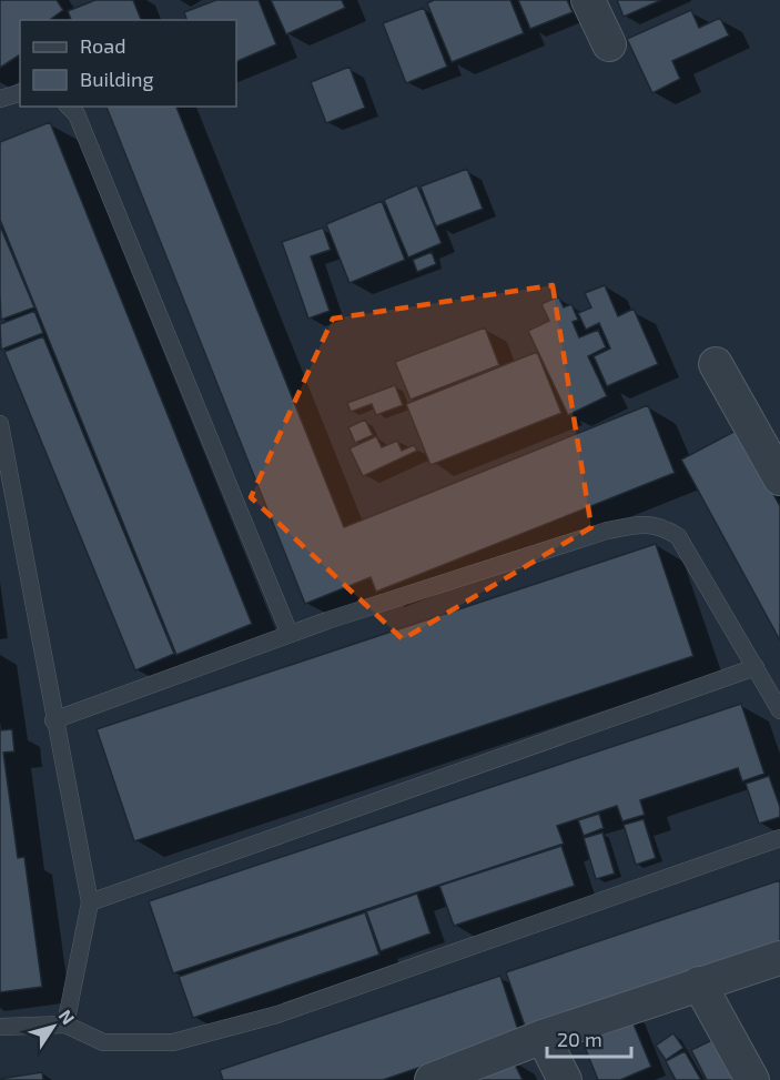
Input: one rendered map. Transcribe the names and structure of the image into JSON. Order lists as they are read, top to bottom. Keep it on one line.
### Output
{"legend":["Road","Building"],"scale_bar":"20 m","north":"top right"}
